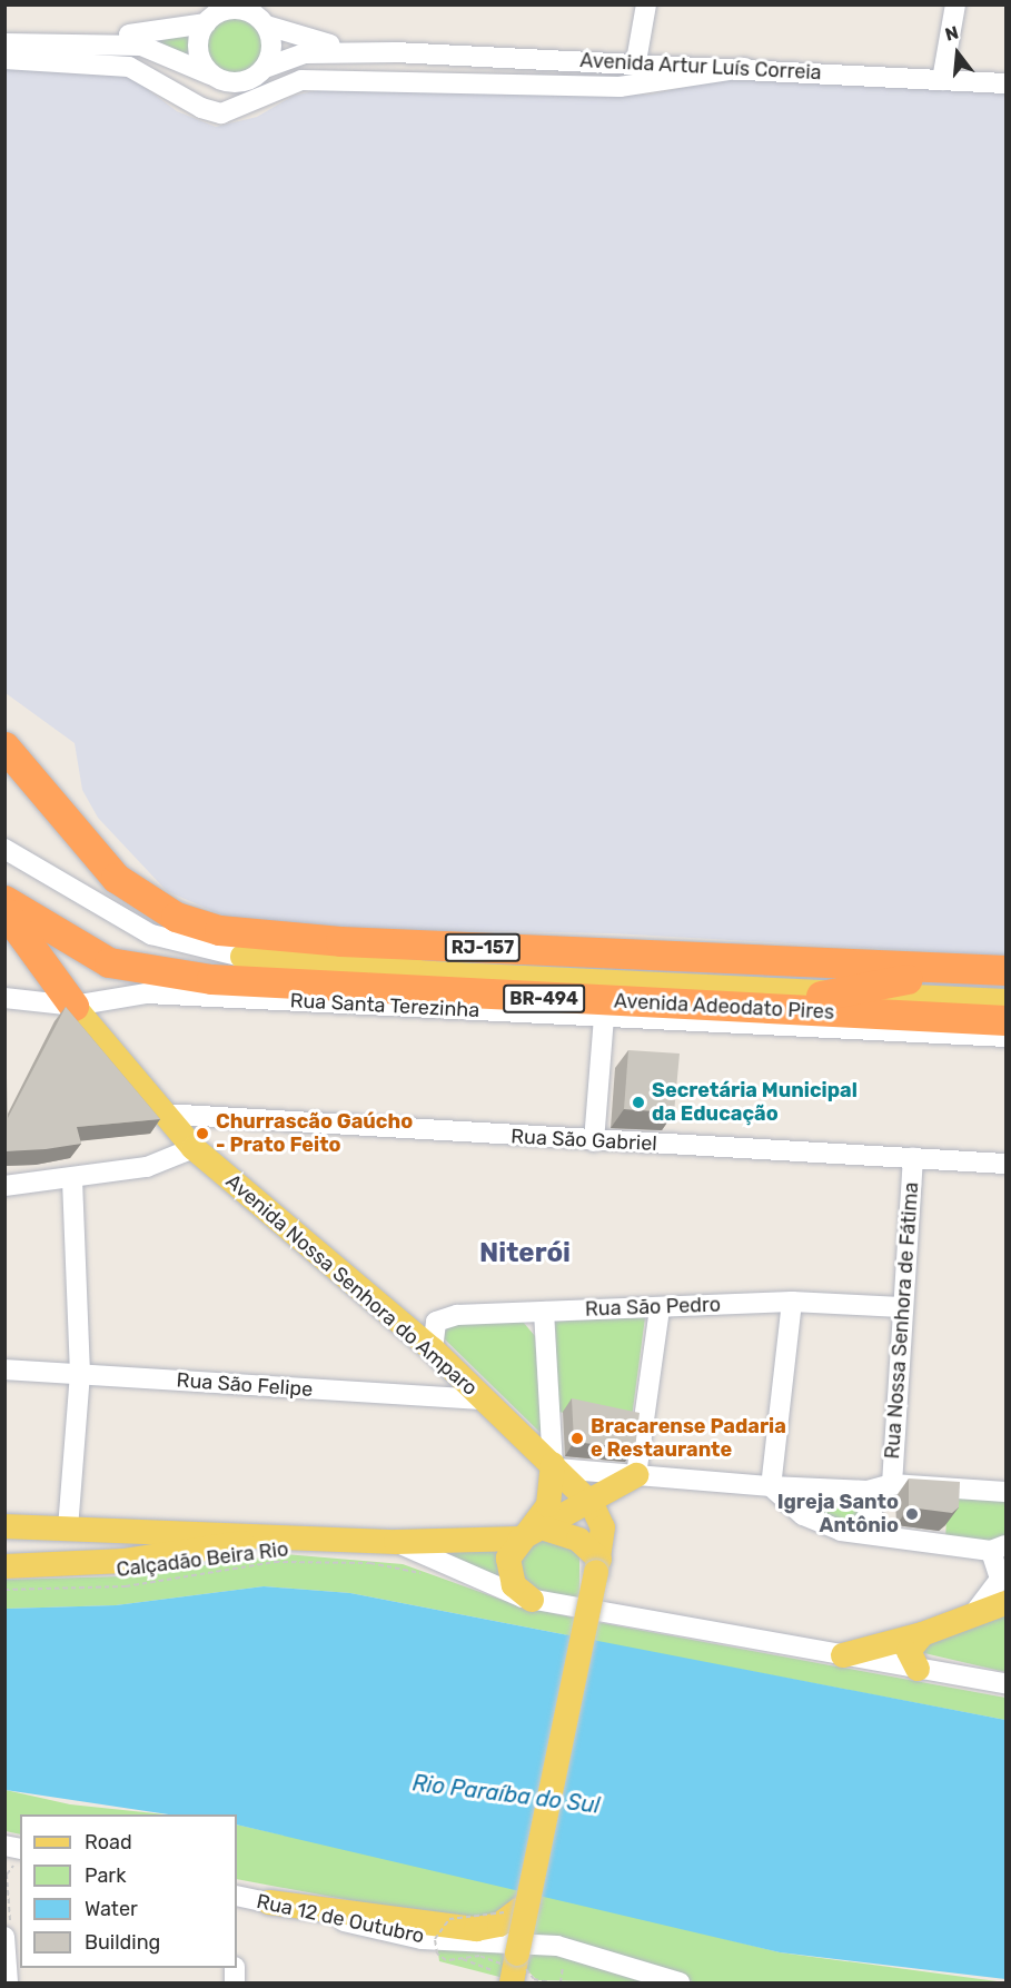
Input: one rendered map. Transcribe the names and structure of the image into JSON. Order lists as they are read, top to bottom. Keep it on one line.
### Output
{"streets":{"highway":["RJ-157","BR-494","Avenida Adeodato Pires"],"main road":["Avenida Nossa Senhora do Amparo"],"street":["Avenida Artur Luís Correia","Rua Santa Terezinha","Rua São Gabriel","Rua São Pedro","Rua Nossa Senhora de Fátima","Rua São Felipe","Rua 12 de Outubro"],"path":["Calçadão Beira Rio"]},"crossings":[["Rua Santa Terezinha","Avenida Nossa Senhora do Amparo"],["Rua São Gabriel","Avenida Nossa Senhora do Amparo"],["Rua São Gabriel","Rua Nossa Senhora de Fátima"],["Avenida Nossa Senhora do Amparo","Rua São Pedro"],["Avenida Nossa Senhora do Amparo","Rua São Felipe"],["Rua São Pedro","Rua Nossa Senhora de Fátima"]],"districts":["Niterói"],"water":["Rio Paraíba do Sul"],"places":["Secretária Municipal da Educação","Churrascão Gaúcho - Prato Feito","Bracarense Padaria e Restaurante","Igreja Santo Antônio"],"legend":["Road","Park","Water","Building"],"north":"top"}
